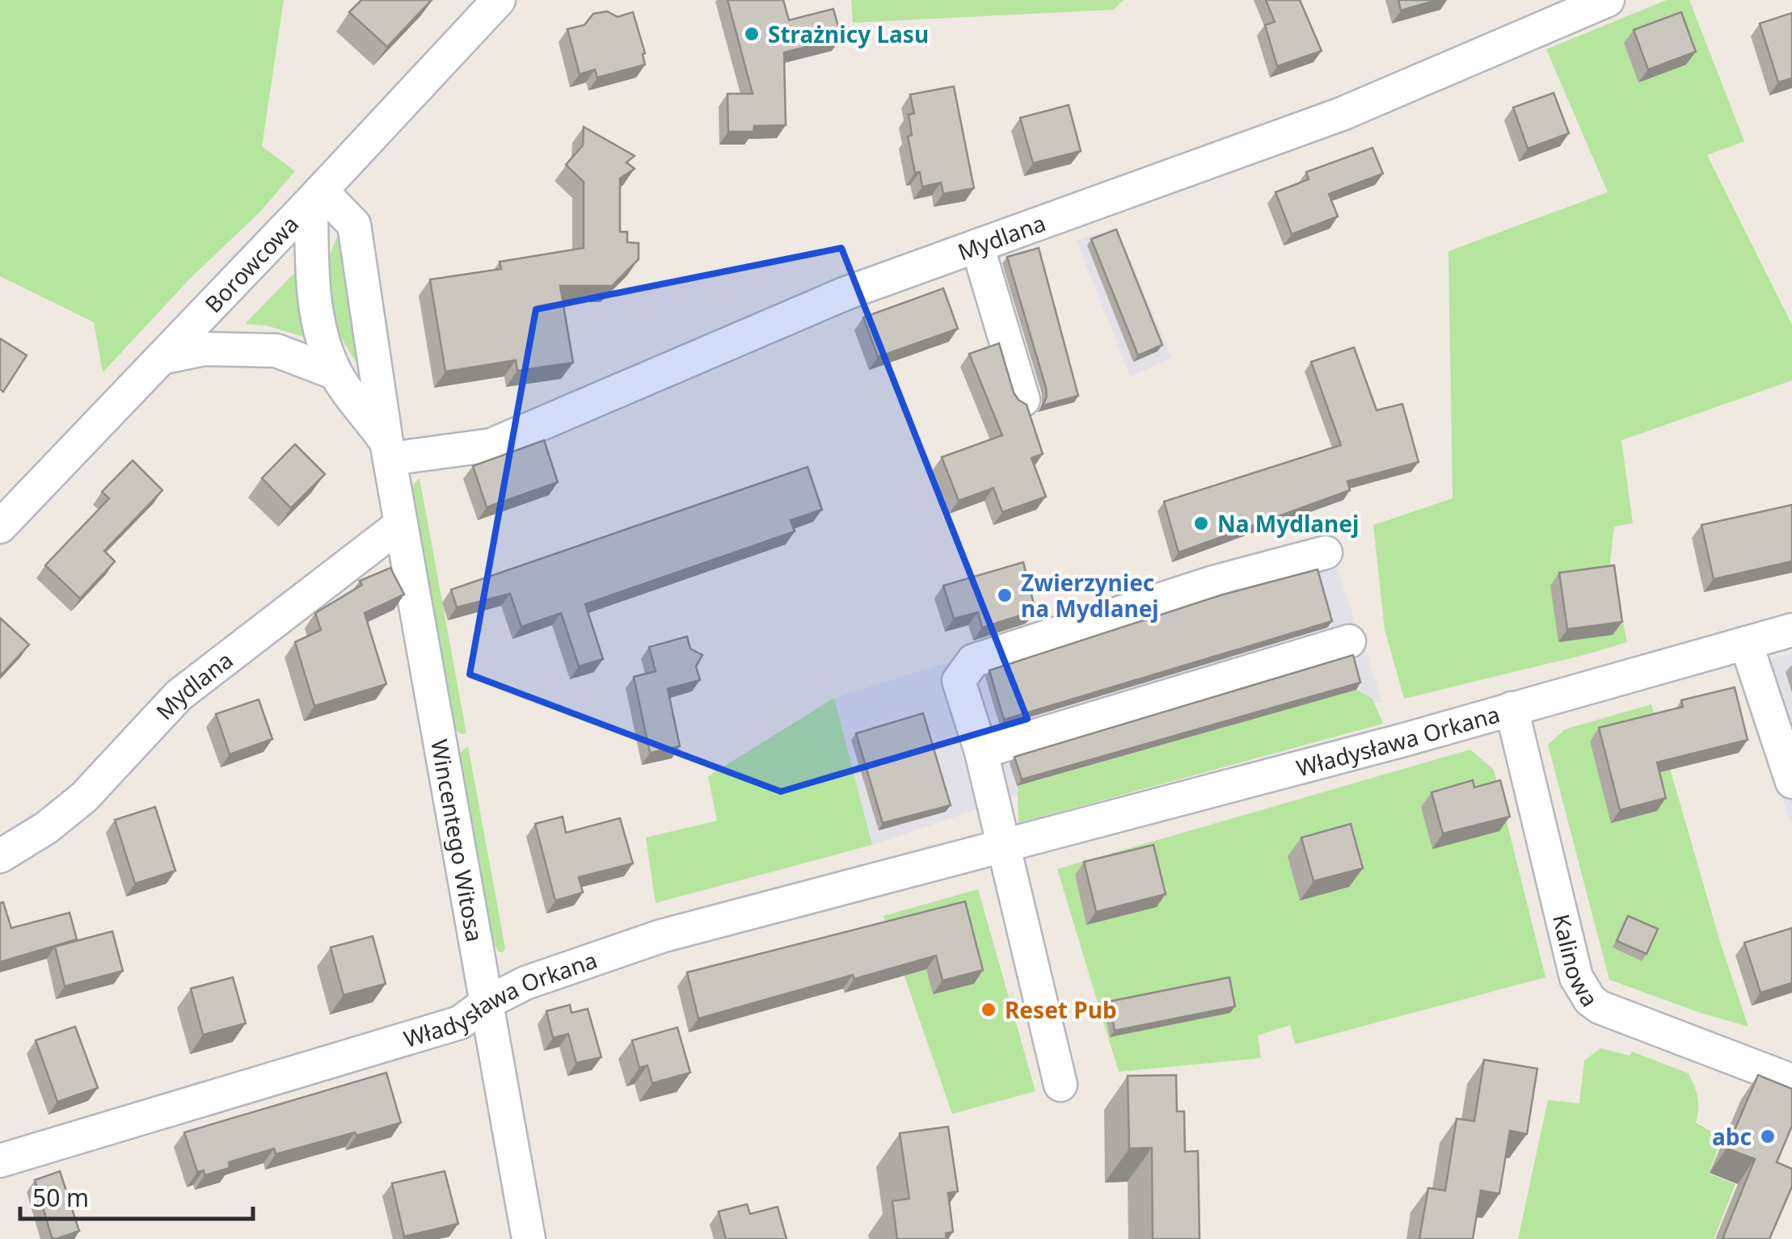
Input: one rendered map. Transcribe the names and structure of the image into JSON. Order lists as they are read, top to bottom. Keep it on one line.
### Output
{"streets":{"street":["Mydlana","Borowcowa","Władysława Orkana","Wincentego Witosa","Kalinowa"]},"crossings":[["Mydlana","Wincentego Witosa"],["Borowcowa","Wincentego Witosa"],["Władysława Orkana","Wincentego Witosa"],["Władysława Orkana","Kalinowa"]],"places":["Strażnicy Lasu","Na Mydlanej","Zwierzyniec na Mydlanej","Reset Pub","abc"],"scale_bar":"50 m"}
